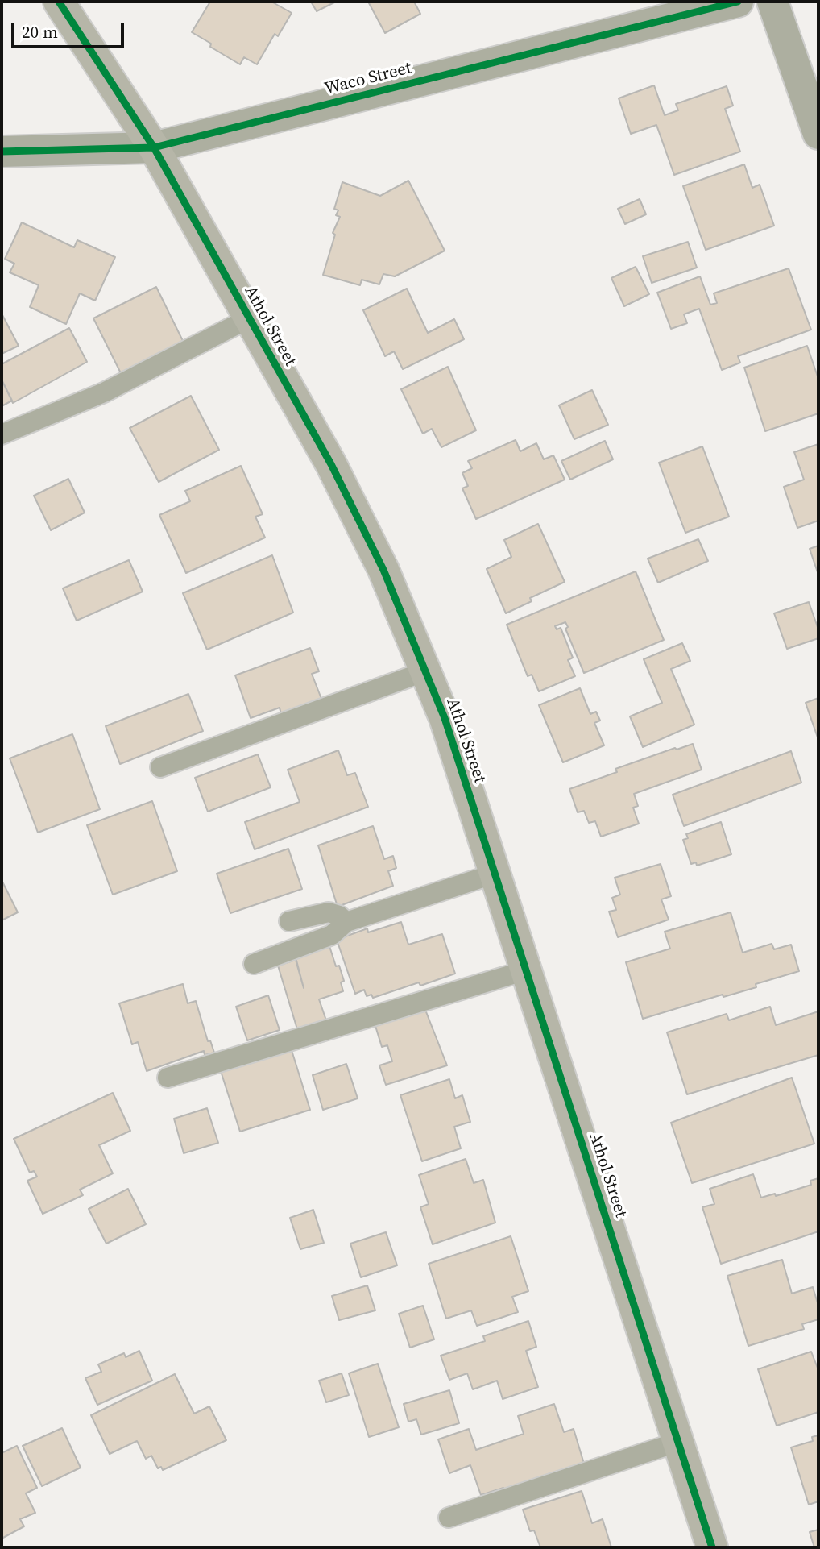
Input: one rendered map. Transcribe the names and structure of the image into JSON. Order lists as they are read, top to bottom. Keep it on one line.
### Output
{"streets":{"street":["Waco Street","Athol Street"]},"crossings":[["Waco Street","Athol Street"]],"scale_bar":"20 m"}
